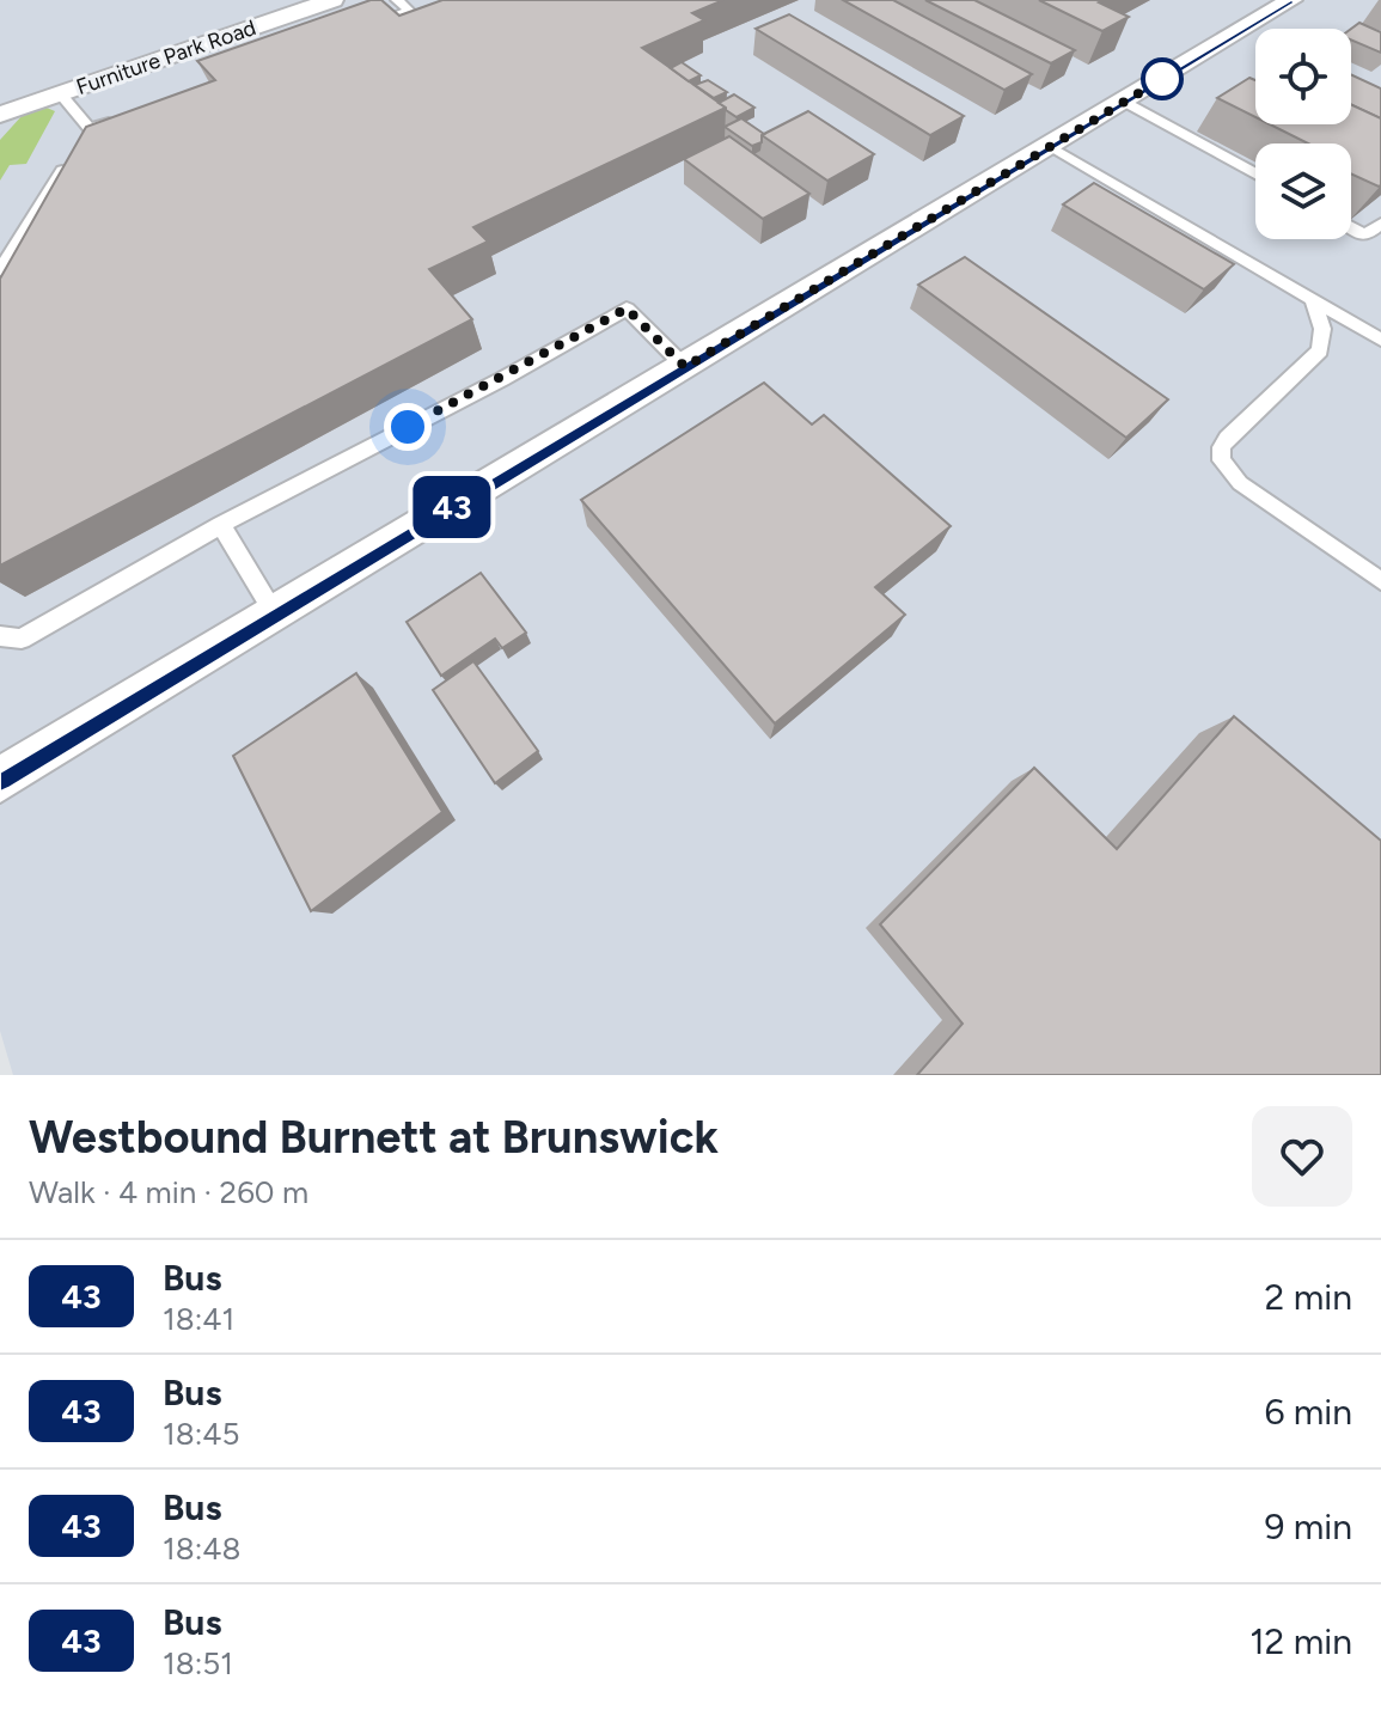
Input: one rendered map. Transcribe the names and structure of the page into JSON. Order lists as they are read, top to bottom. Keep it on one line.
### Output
{"streets":{"street":["Furniture Park Road"]},"lines":["bus line 43"],"page":{"on_map":"43","heading":["Westbound Burnett at Brunswick","Walk · 4 min · 260 m"],"list":[{"mark":"43","name":"Bus","note":"18:41","value":"2 min"},{"mark":"43","name":"Bus","note":"18:45","value":"6 min"},{"mark":"43","name":"Bus","note":"18:48","value":"9 min"},{"mark":"43","name":"Bus","note":"18:51","value":"12 min"}]}}
